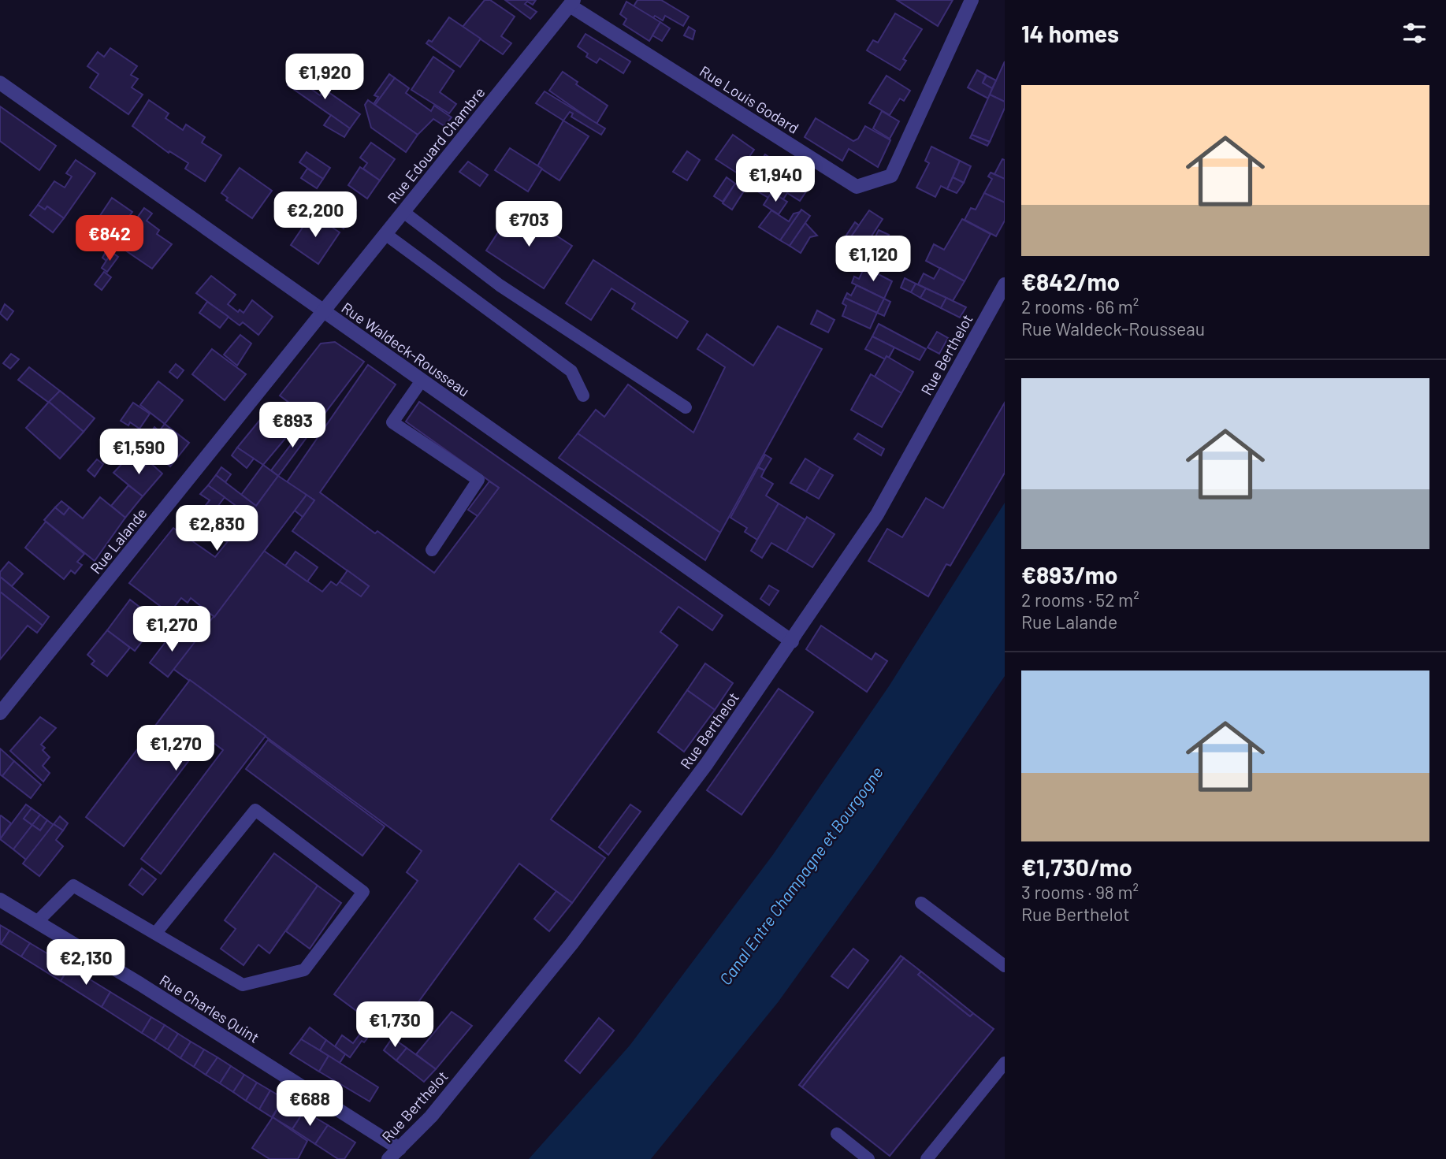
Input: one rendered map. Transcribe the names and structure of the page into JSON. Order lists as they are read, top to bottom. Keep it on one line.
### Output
{"streets":{"street":["Rue Louis Godard","Rue Edouard Chambre","Rue Waldeck-Rousseau","Rue Berthelot","Rue Lalande","Rue Charles Quint"]},"crossings":[["Rue Louis Godard","Rue Edouard Chambre"],["Rue Edouard Chambre","Rue Waldeck-Rousseau"],["Rue Edouard Chambre","Rue Lalande"],["Rue Waldeck-Rousseau","Rue Berthelot"],["Rue Waldeck-Rousseau","Rue Lalande"],["Rue Berthelot","Rue Charles Quint"]],"water":["Canal Entre Champagne et Bourgogne"],"page":{"heading":"14 homes","price":["€1,920","€1,940","€2,200","€703","€842","€1,120","€893","€1,590","€2,830","€1,270","€1,270","€2,130","€1,730","€688"],"list":[{"name":"€842/mo","note":"2 rooms · 66 m² · Rue Waldeck-Rousseau"},{"name":"€893/mo","note":"2 rooms · 52 m² · Rue Lalande"},{"name":"€1,730/mo","note":"3 rooms · 98 m² · Rue Berthelot"}]}}
